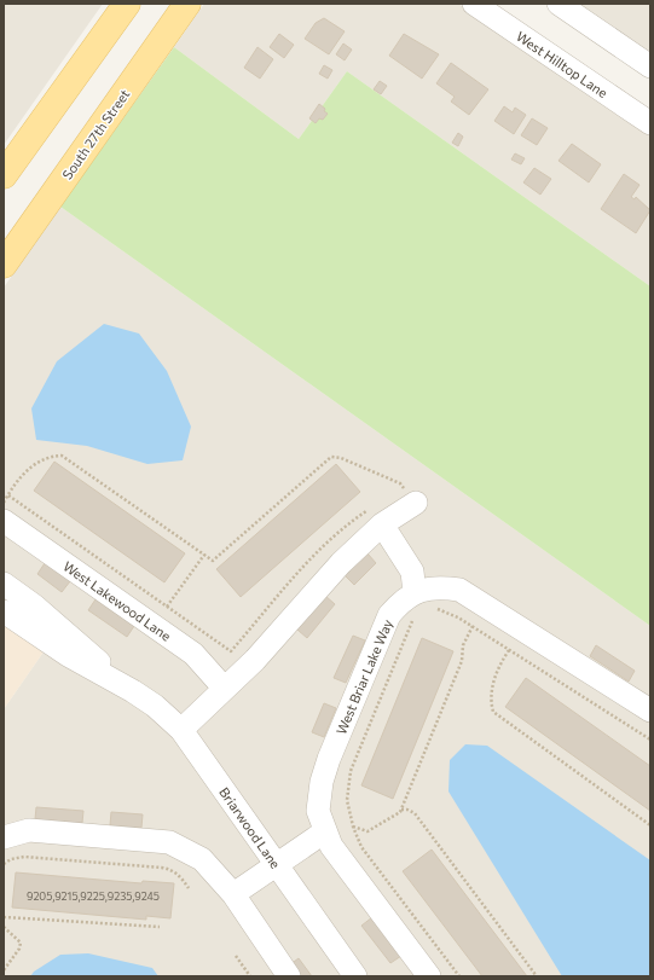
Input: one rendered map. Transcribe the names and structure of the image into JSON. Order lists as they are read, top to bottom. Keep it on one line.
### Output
{"streets":{"main road":["South 27th Street"],"street":["West Hilltop Lane","West Lakewood Lane","West Briar Lake Way","Briarwood Lane"]},"house_numbers":["9205,9215,9225,9235,9245"]}
